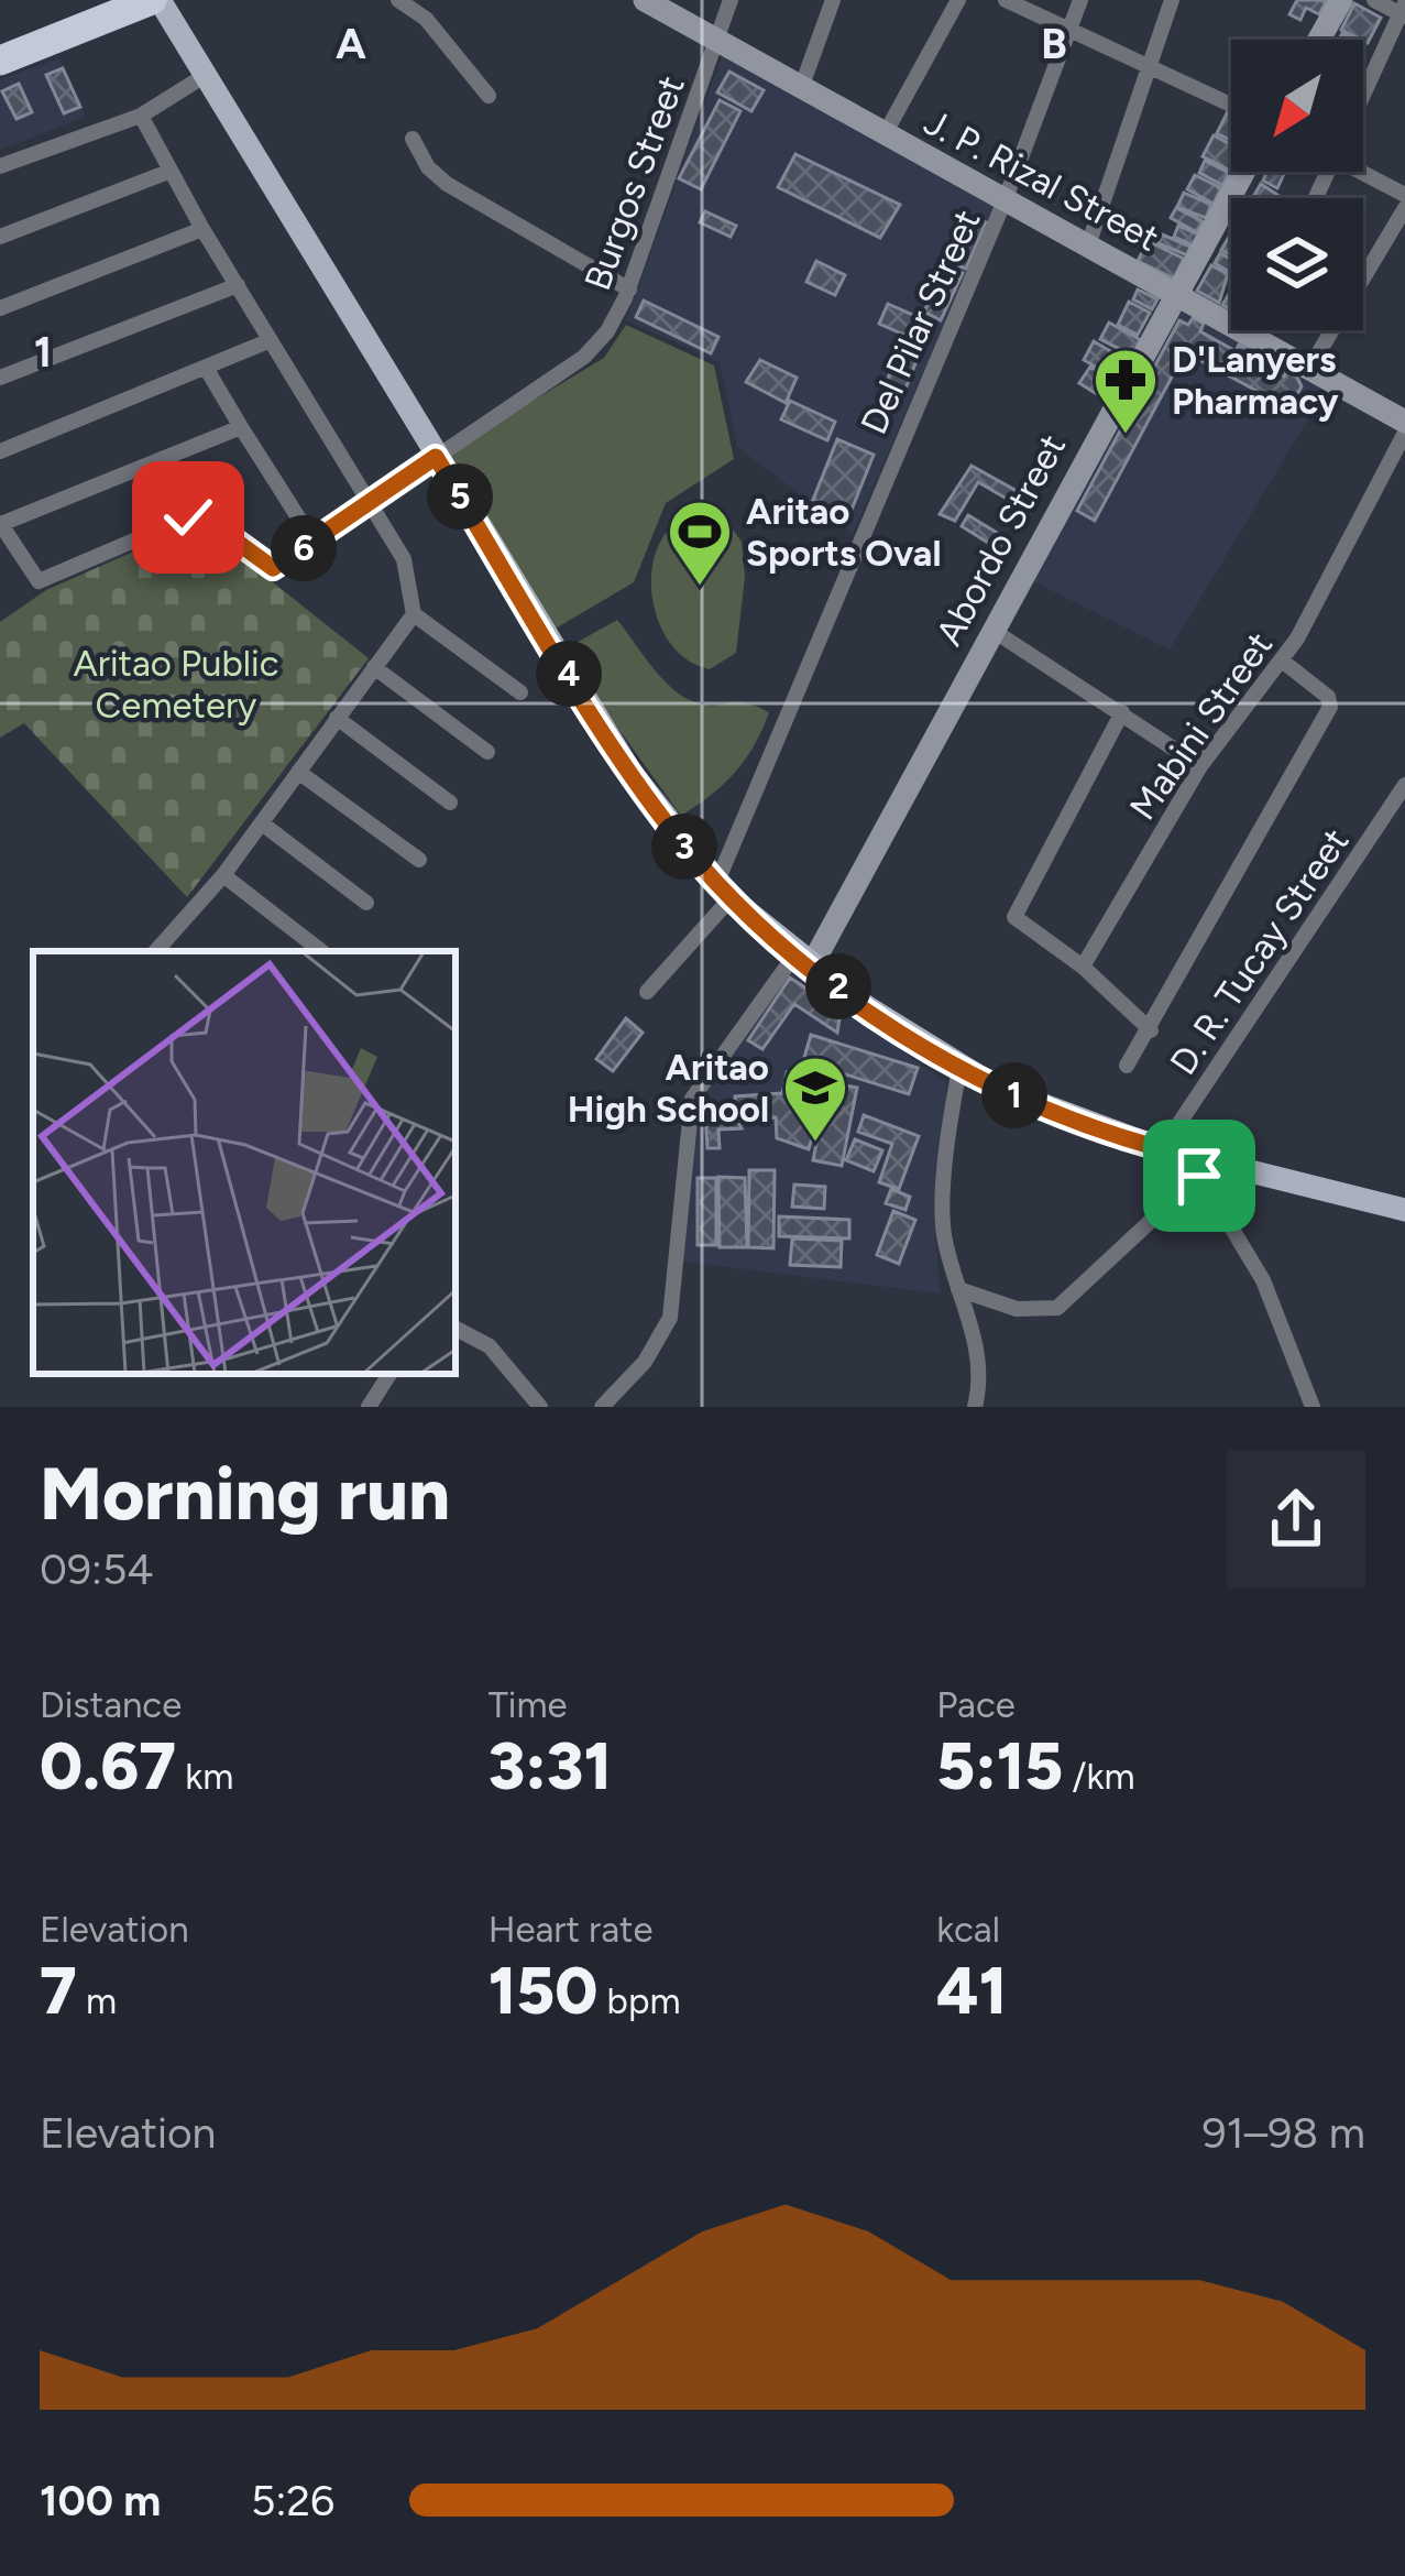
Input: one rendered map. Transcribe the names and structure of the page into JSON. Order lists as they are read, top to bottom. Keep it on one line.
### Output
{"streets":{"street":["J. P. Rizal Street","Burgos Street","Del Pilar Street","Abordo Street","Mabini Street","D. R. Tucay Street"]},"crossings":[["J. P. Rizal Street","Burgos Street"],["J. P. Rizal Street","Del Pilar Street"],["J. P. Rizal Street","Abordo Street"]],"parks":["Aritao Public Cemetery"],"places":{"pharmacy":["D'Lanyers Pharmacy"],"sports":["Aritao Sports Oval"],"school or university":["Aritao High School"]},"north":"bottom left","page":{"pins":["5","6","4","3","2","1"],"heading":["Morning run","09:54"],"stats":[["Distance","0.67 km"],["Time","3:31"],["Pace","5:15 /km"],["Elevation","7 m"],["Heart rate","150 bpm"],["kcal","41"]],"chart":["Elevation","91–98 m"],"list":[{"name":"100 m","note":"5:26"}]},"grid":{"columns":["A","B"],"rows":["1"]}}
